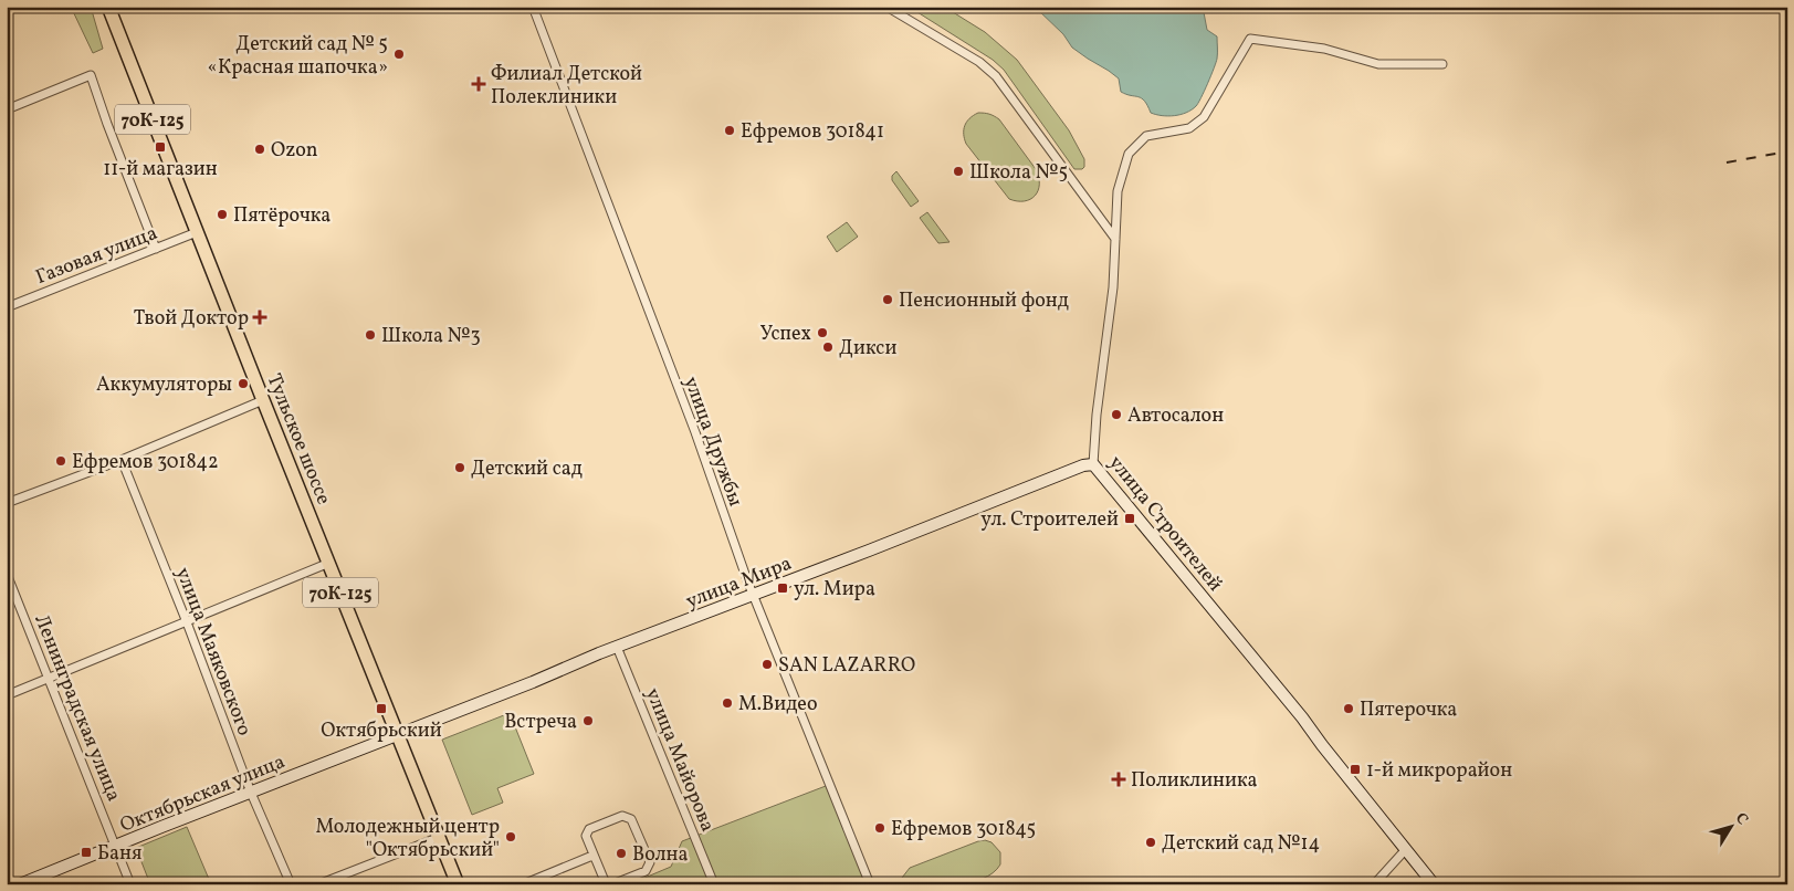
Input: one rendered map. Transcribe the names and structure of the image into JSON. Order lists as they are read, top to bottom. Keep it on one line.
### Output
{"streets":{"main road":["70К-125","Тульское шоссе"],"street":["Газовая улица","улица Дружбы","улица Строителей","улица Мира","улица Маяковского","Ленинградская улица","улица Майорова","Октябрьская улица"]},"crossings":[["Газовая улица","Тульское шоссе"],["Тульское шоссе","улица Мира"],["Тульское шоссе","Октябрьская улица"],["улица Дружбы","улица Мира"],["улица Строителей","улица Мира"],["улица Мира","улица Майорова"],["улица Мира","Октябрьская улица"],["улица Маяковского","Октябрьская улица"],["Ленинградская улица","Октябрьская улица"]],"places":{"other":["Детский сад № 5 «Красная шапочка»","Ефремов 301841","Ozon","Школа №5","Пятёрочка","Пенсионный фонд","Успех","Школа №3","Дикси","Аккумуляторы","Автосалон","Ефремов 301842","Детский сад","SAN LAZARRO","М.Видео","Пятерочка","Встреча","Ефремов 301845","Молодежный центр \"Октябрьский\"","Детский сад №14","Волна"],"health":["Филиал Детской Полеклиники","Твой Доктор","Поликлиника"],"transit":["11-й магазин","ул. Строителей","ул. Мира","Октябрьский","1-й микрорайон","Баня"]},"north":"top right"}
